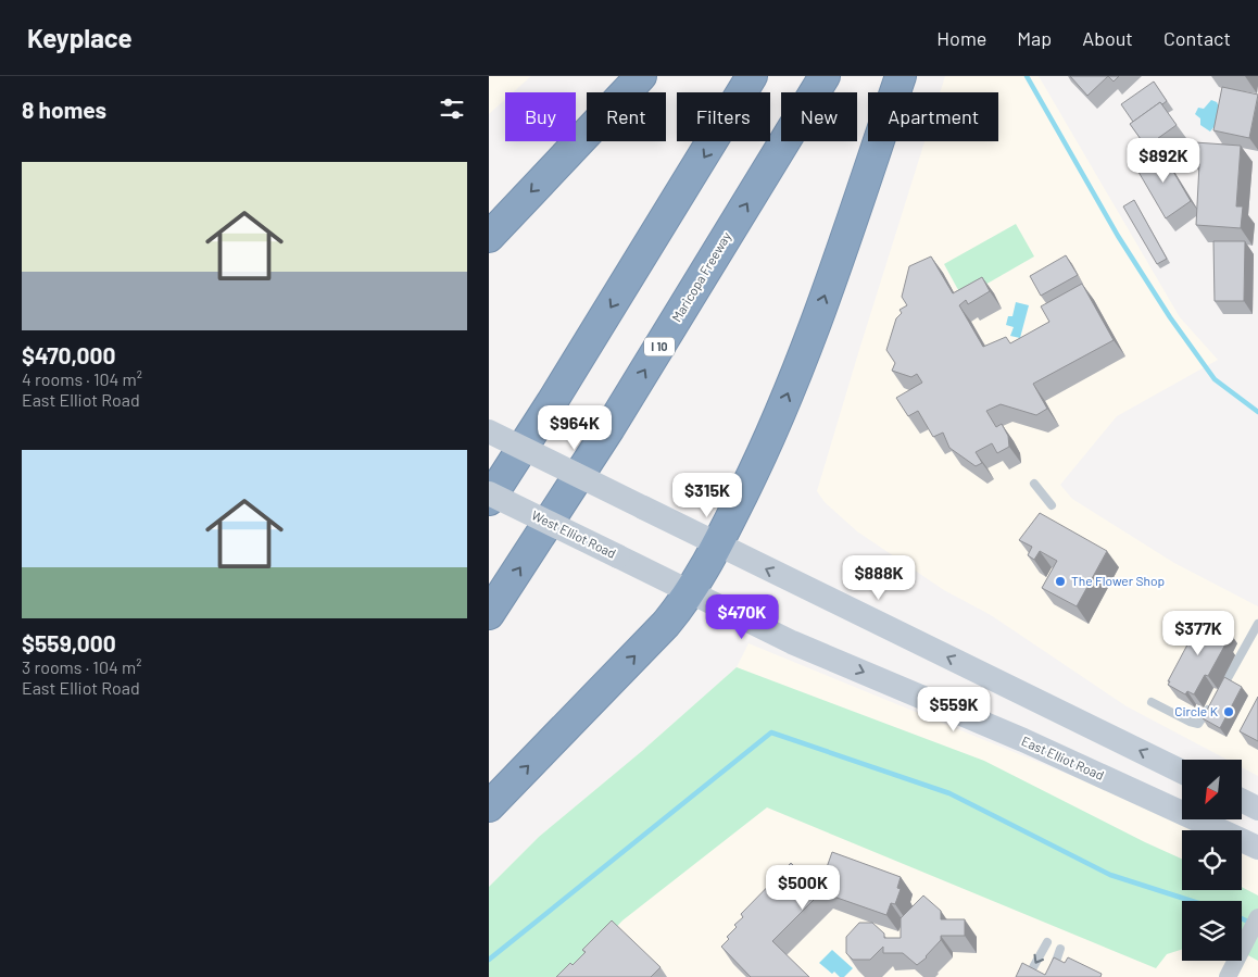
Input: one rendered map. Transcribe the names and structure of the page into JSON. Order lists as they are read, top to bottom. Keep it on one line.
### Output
{"streets":{"highway":["Maricopa Freeway","I 10"],"main road":["West Elliot Road","East Elliot Road"]},"crossings":[["West Elliot Road","East Elliot Road"]],"places":["The Flower Shop","Circle K"],"north":"bottom left","page":{"header":"Keyplace","nav":["Home","Map","About","Contact"],"heading":"8 homes","chip":["Buy","Rent","Filters","New","Apartment"],"price":["$892K","$964K","$315K","$888K","$470K","$377K","$559K","$500K"],"list":[{"name":"$470,000","note":"4 rooms · 104 m² · East Elliot Road"},{"name":"$559,000","note":"3 rooms · 104 m² · East Elliot Road"}]}}
